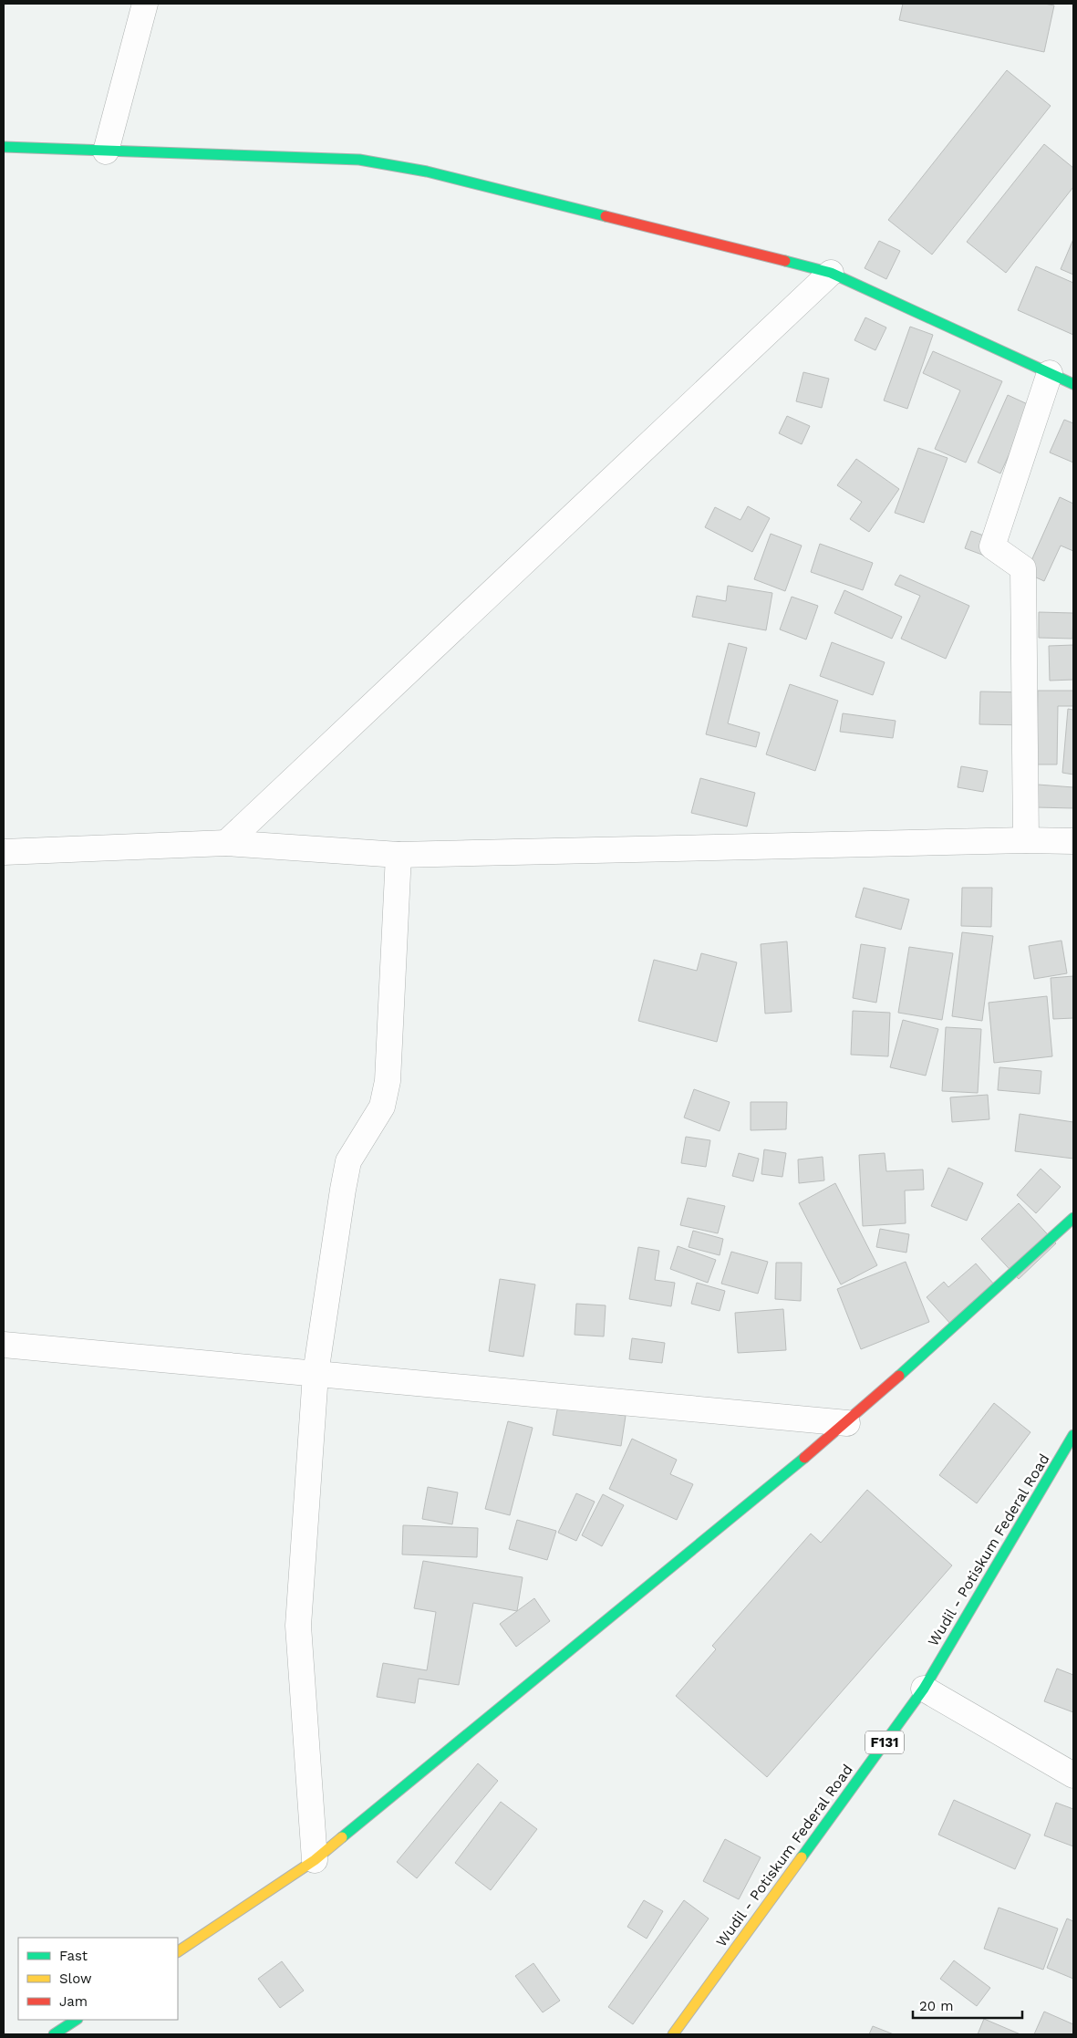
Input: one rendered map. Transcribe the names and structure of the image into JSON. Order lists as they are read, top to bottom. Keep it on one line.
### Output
{"streets":{"main road":["Wudil - Potiskum Federal Road","F131"]},"legend":["Fast","Slow","Jam"],"scale_bar":"20 m"}
